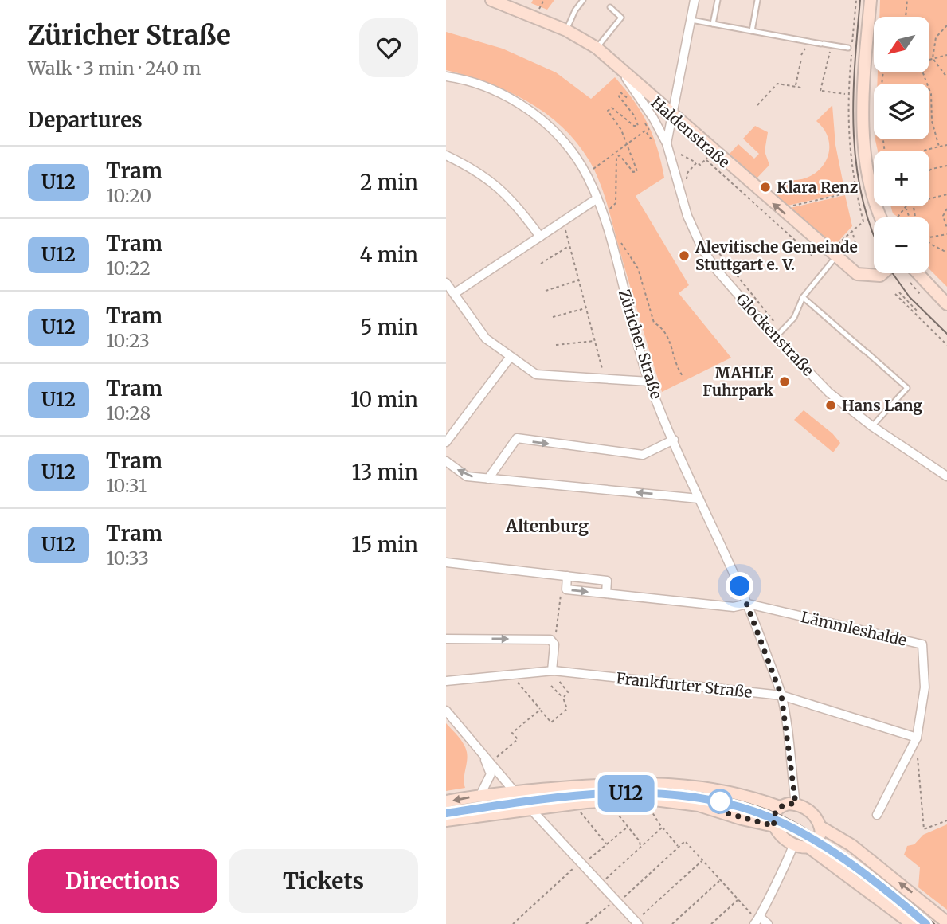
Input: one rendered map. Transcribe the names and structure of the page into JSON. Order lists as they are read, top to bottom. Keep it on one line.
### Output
{"streets":{"main road":["Haldenstraße"],"street":["Glockenstraße","Züricher Straße","Lämmleshalde","Frankfurter Straße"]},"crossings":[["Haldenstraße","Glockenstraße"],["Züricher Straße","Lämmleshalde"],["Züricher Straße","Frankfurter Straße"],["Lämmleshalde","Frankfurter Straße"]],"districts":["Altenburg"],"places":["Klara Renz","Alevitische Gemeinde Stuttgart e. V.","MAHLE Fuhrpark","Hans Lang"],"lines":["tram line U12"],"north":"bottom left","page":{"heading":[["Züricher Straße","Walk · 3 min · 240 m"],"Departures"],"on_map":"U12","map_buttons":["+","−"],"list":[{"mark":"U12","name":"Tram","note":"10:20","value":"2 min"},{"mark":"U12","name":"Tram","note":"10:22","value":"4 min"},{"mark":"U12","name":"Tram","note":"10:23","value":"5 min"},{"mark":"U12","name":"Tram","note":"10:28","value":"10 min"},{"mark":"U12","name":"Tram","note":"10:31","value":"13 min"},{"mark":"U12","name":"Tram","note":"10:33","value":"15 min"}],"buttons":["Directions","Tickets"]}}
